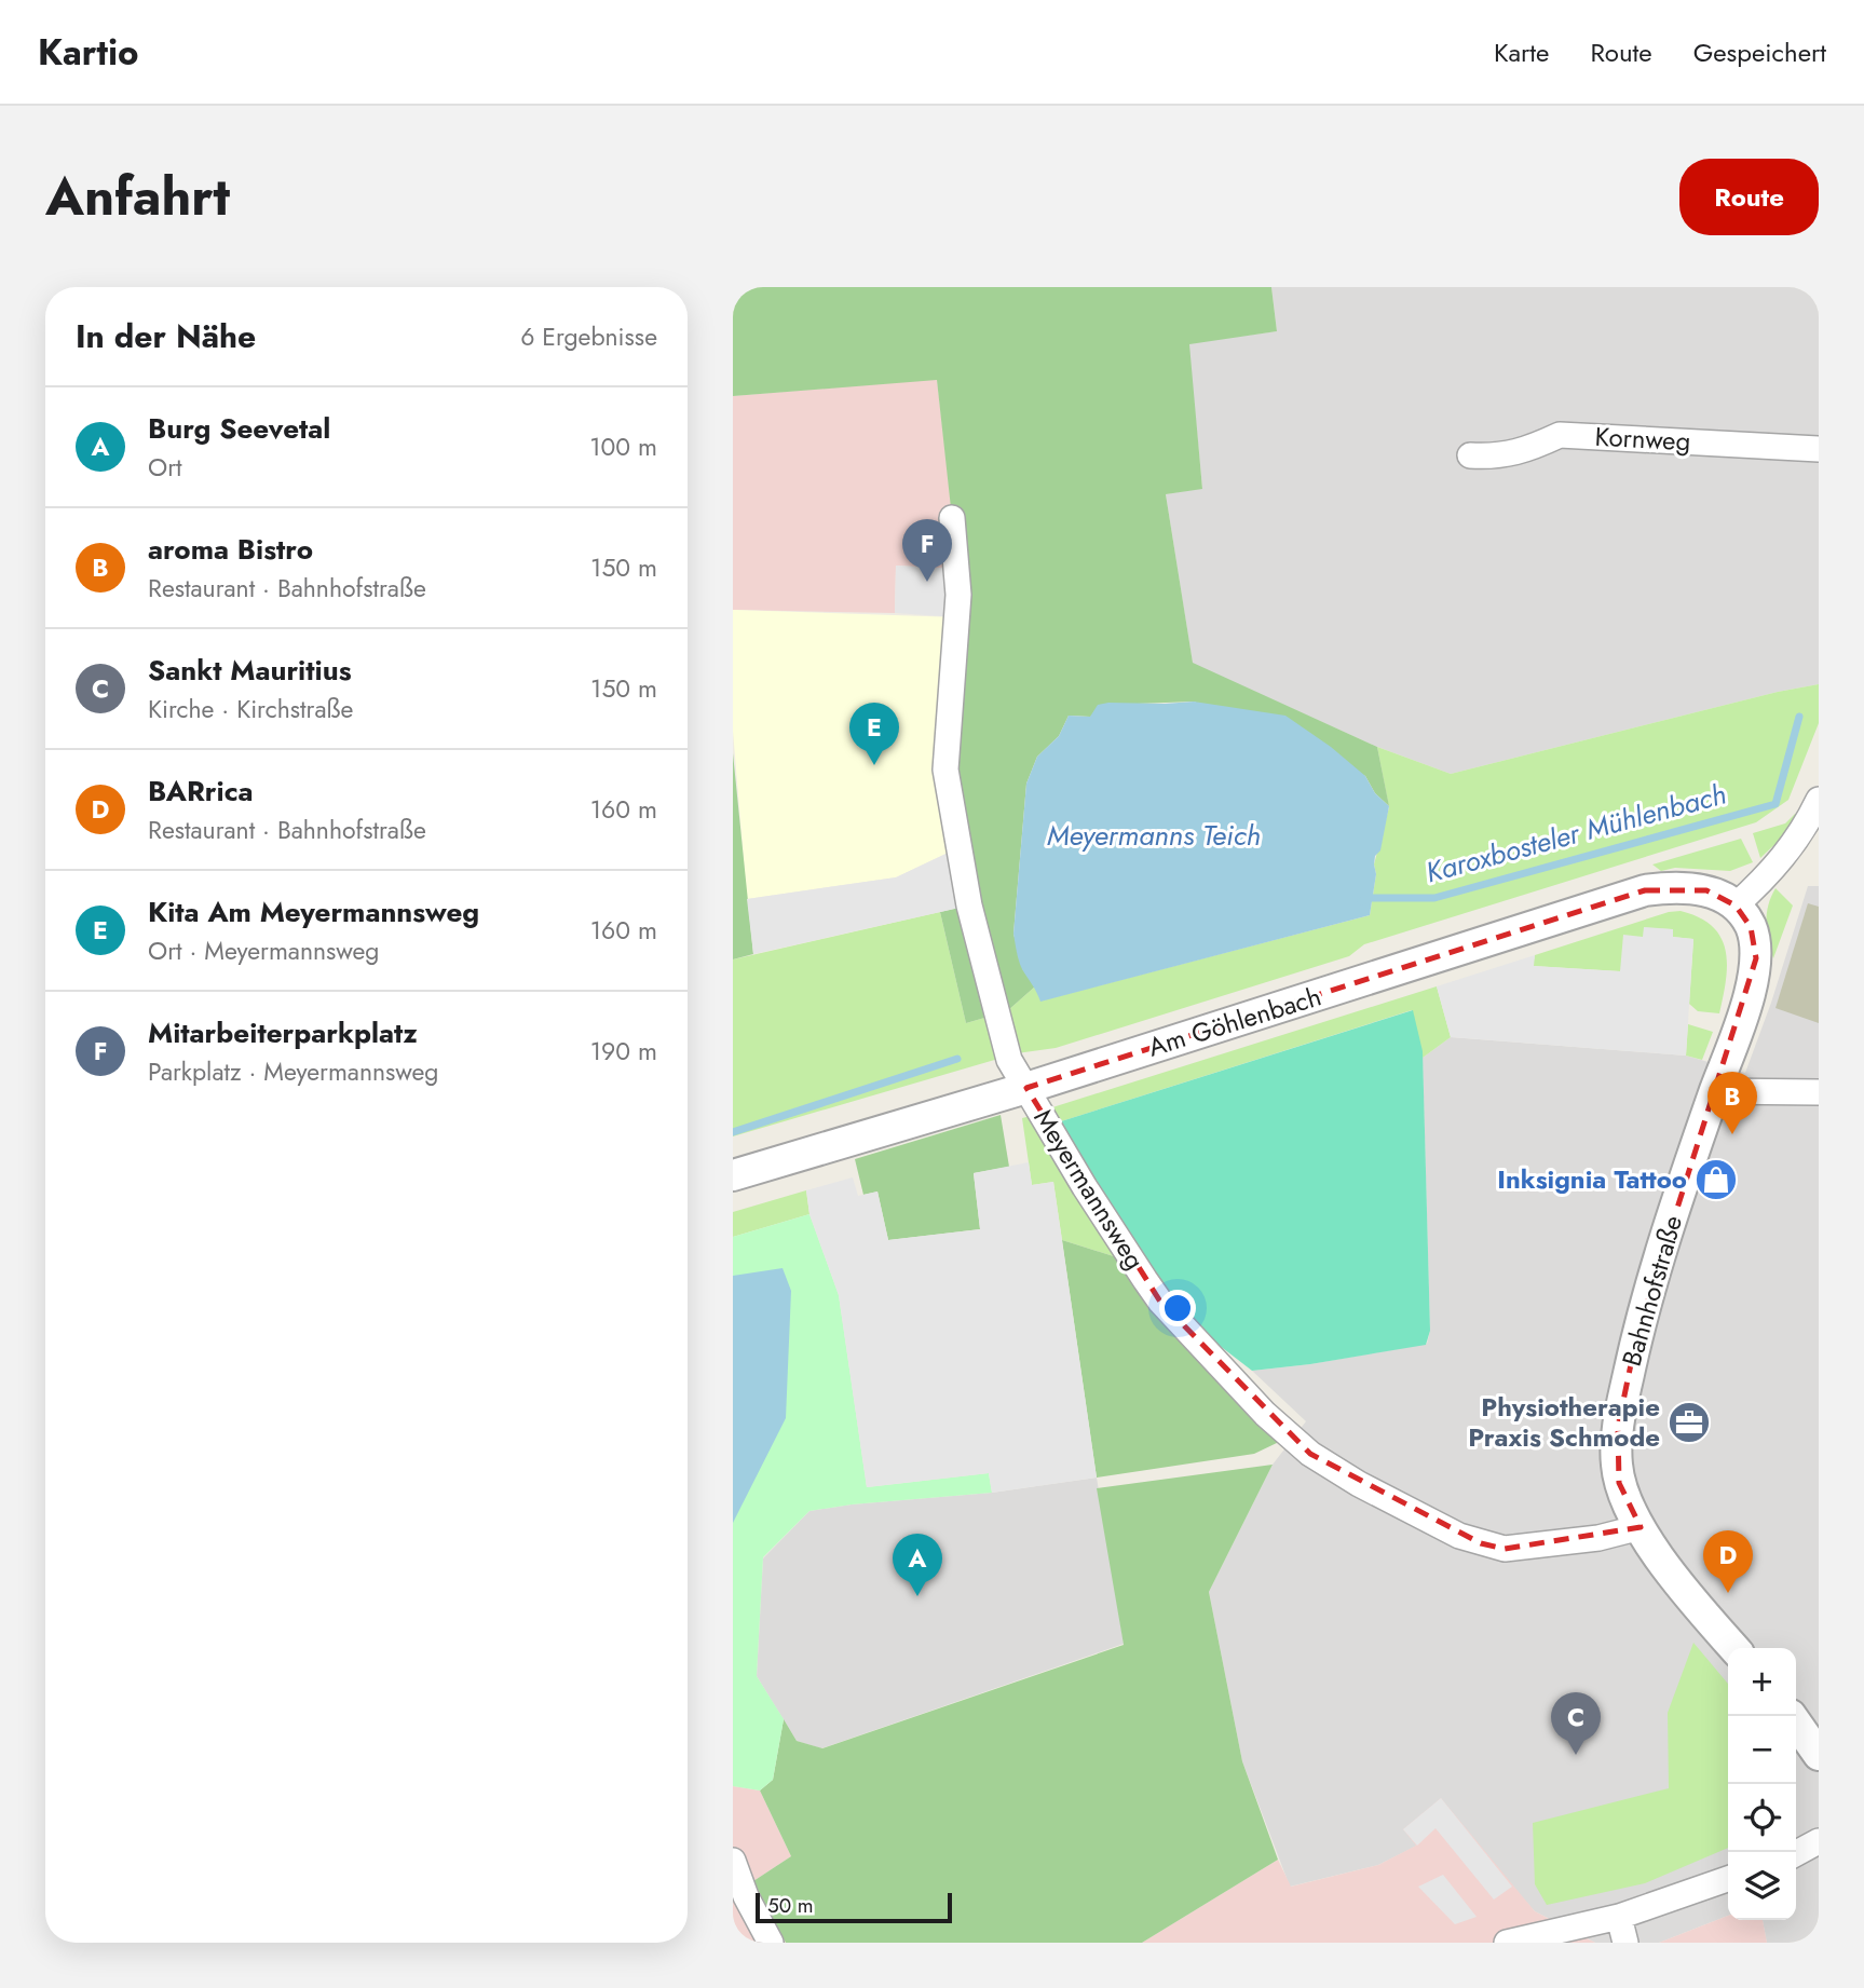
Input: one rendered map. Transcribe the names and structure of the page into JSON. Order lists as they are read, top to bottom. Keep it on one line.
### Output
{"streets":{"street":["Kornweg","Am Göhlenbach","Meyermannsweg","Bahnhofstraße"]},"crossings":[["Am Göhlenbach","Meyermannsweg"],["Am Göhlenbach","Bahnhofstraße"],["Meyermannsweg","Bahnhofstraße"]],"water":["Karoxbosteler Mühlenbach","Meyermanns Teich"],"places":{"shop":["Inksignia Tattoo"],"office":["Physiotherapie Praxis Schmode"]},"scale_bar":"50 m","page":{"header":"Kartio","nav":["Karte","Route","Gespeichert"],"title":"Anfahrt","buttons":"Route","heading":["In der Nähe","6 Ergebnisse"],"list":[{"mark":"A","name":"Burg Seevetal","note":"Ort","value":"100 m"},{"mark":"B","name":"aroma Bistro","note":"Restaurant · Bahnhofstraße","value":"150 m"},{"mark":"C","name":"Sankt Mauritius","note":"Kirche · Kirchstraße","value":"150 m"},{"mark":"D","name":"BARrica","note":"Restaurant · Bahnhofstraße","value":"160 m"},{"mark":"E","name":"Kita Am Meyermannsweg","note":"Ort · Meyermannsweg","value":"160 m"},{"mark":"F","name":"Mitarbeiterparkplatz","note":"Parkplatz · Meyermannsweg","value":"190 m"}],"pins":["F","E","B","D","A","C"],"map_buttons":["+","−"],"scale":"50 m"}}
